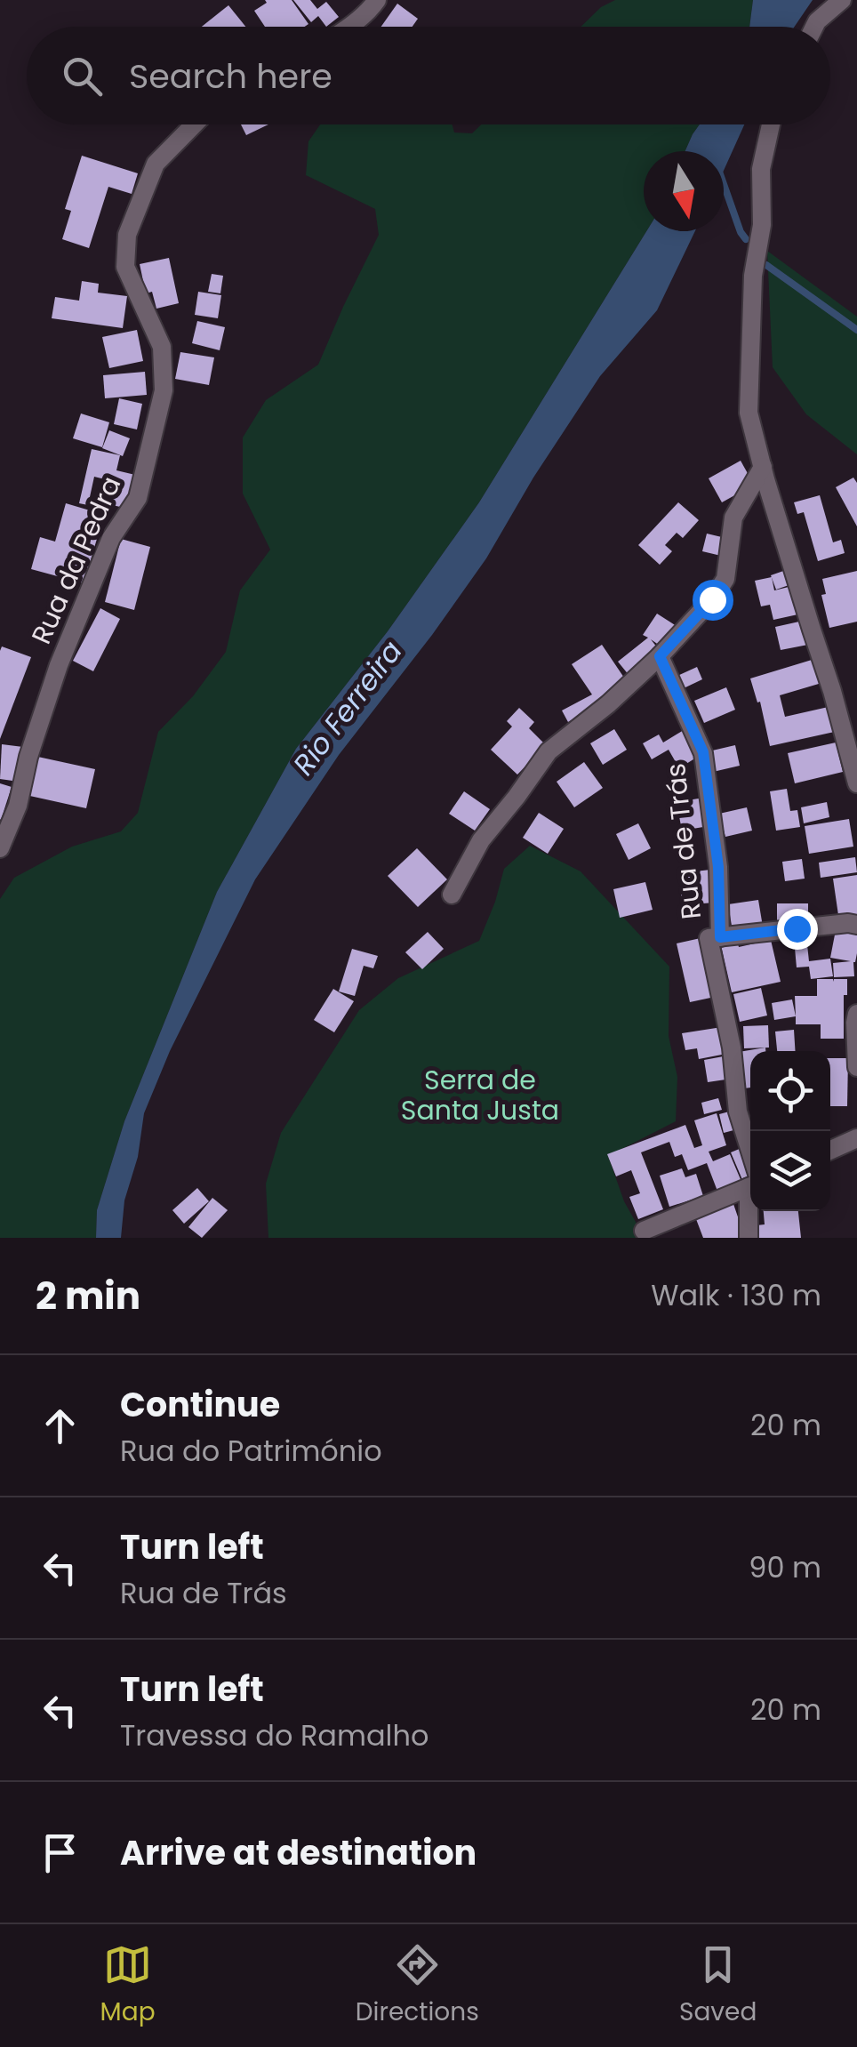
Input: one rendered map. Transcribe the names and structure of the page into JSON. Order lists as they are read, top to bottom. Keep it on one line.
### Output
{"streets":{"street":["Rua da Pedra","Rua de Trás"]},"water":["Rio Ferreira"],"parks":["Serra de Santa Justa"],"north":"bottom","page":{"search":"Search here","heading":["2 min","Walk · 130 m"],"list":[["Continue","Rua do Património","20 m"],["Turn left","Rua de Trás","90 m"],["Turn left","Travessa do Ramalho","20 m"],"Arrive at destination"],"nav":["Map","Directions","Saved"]}}
